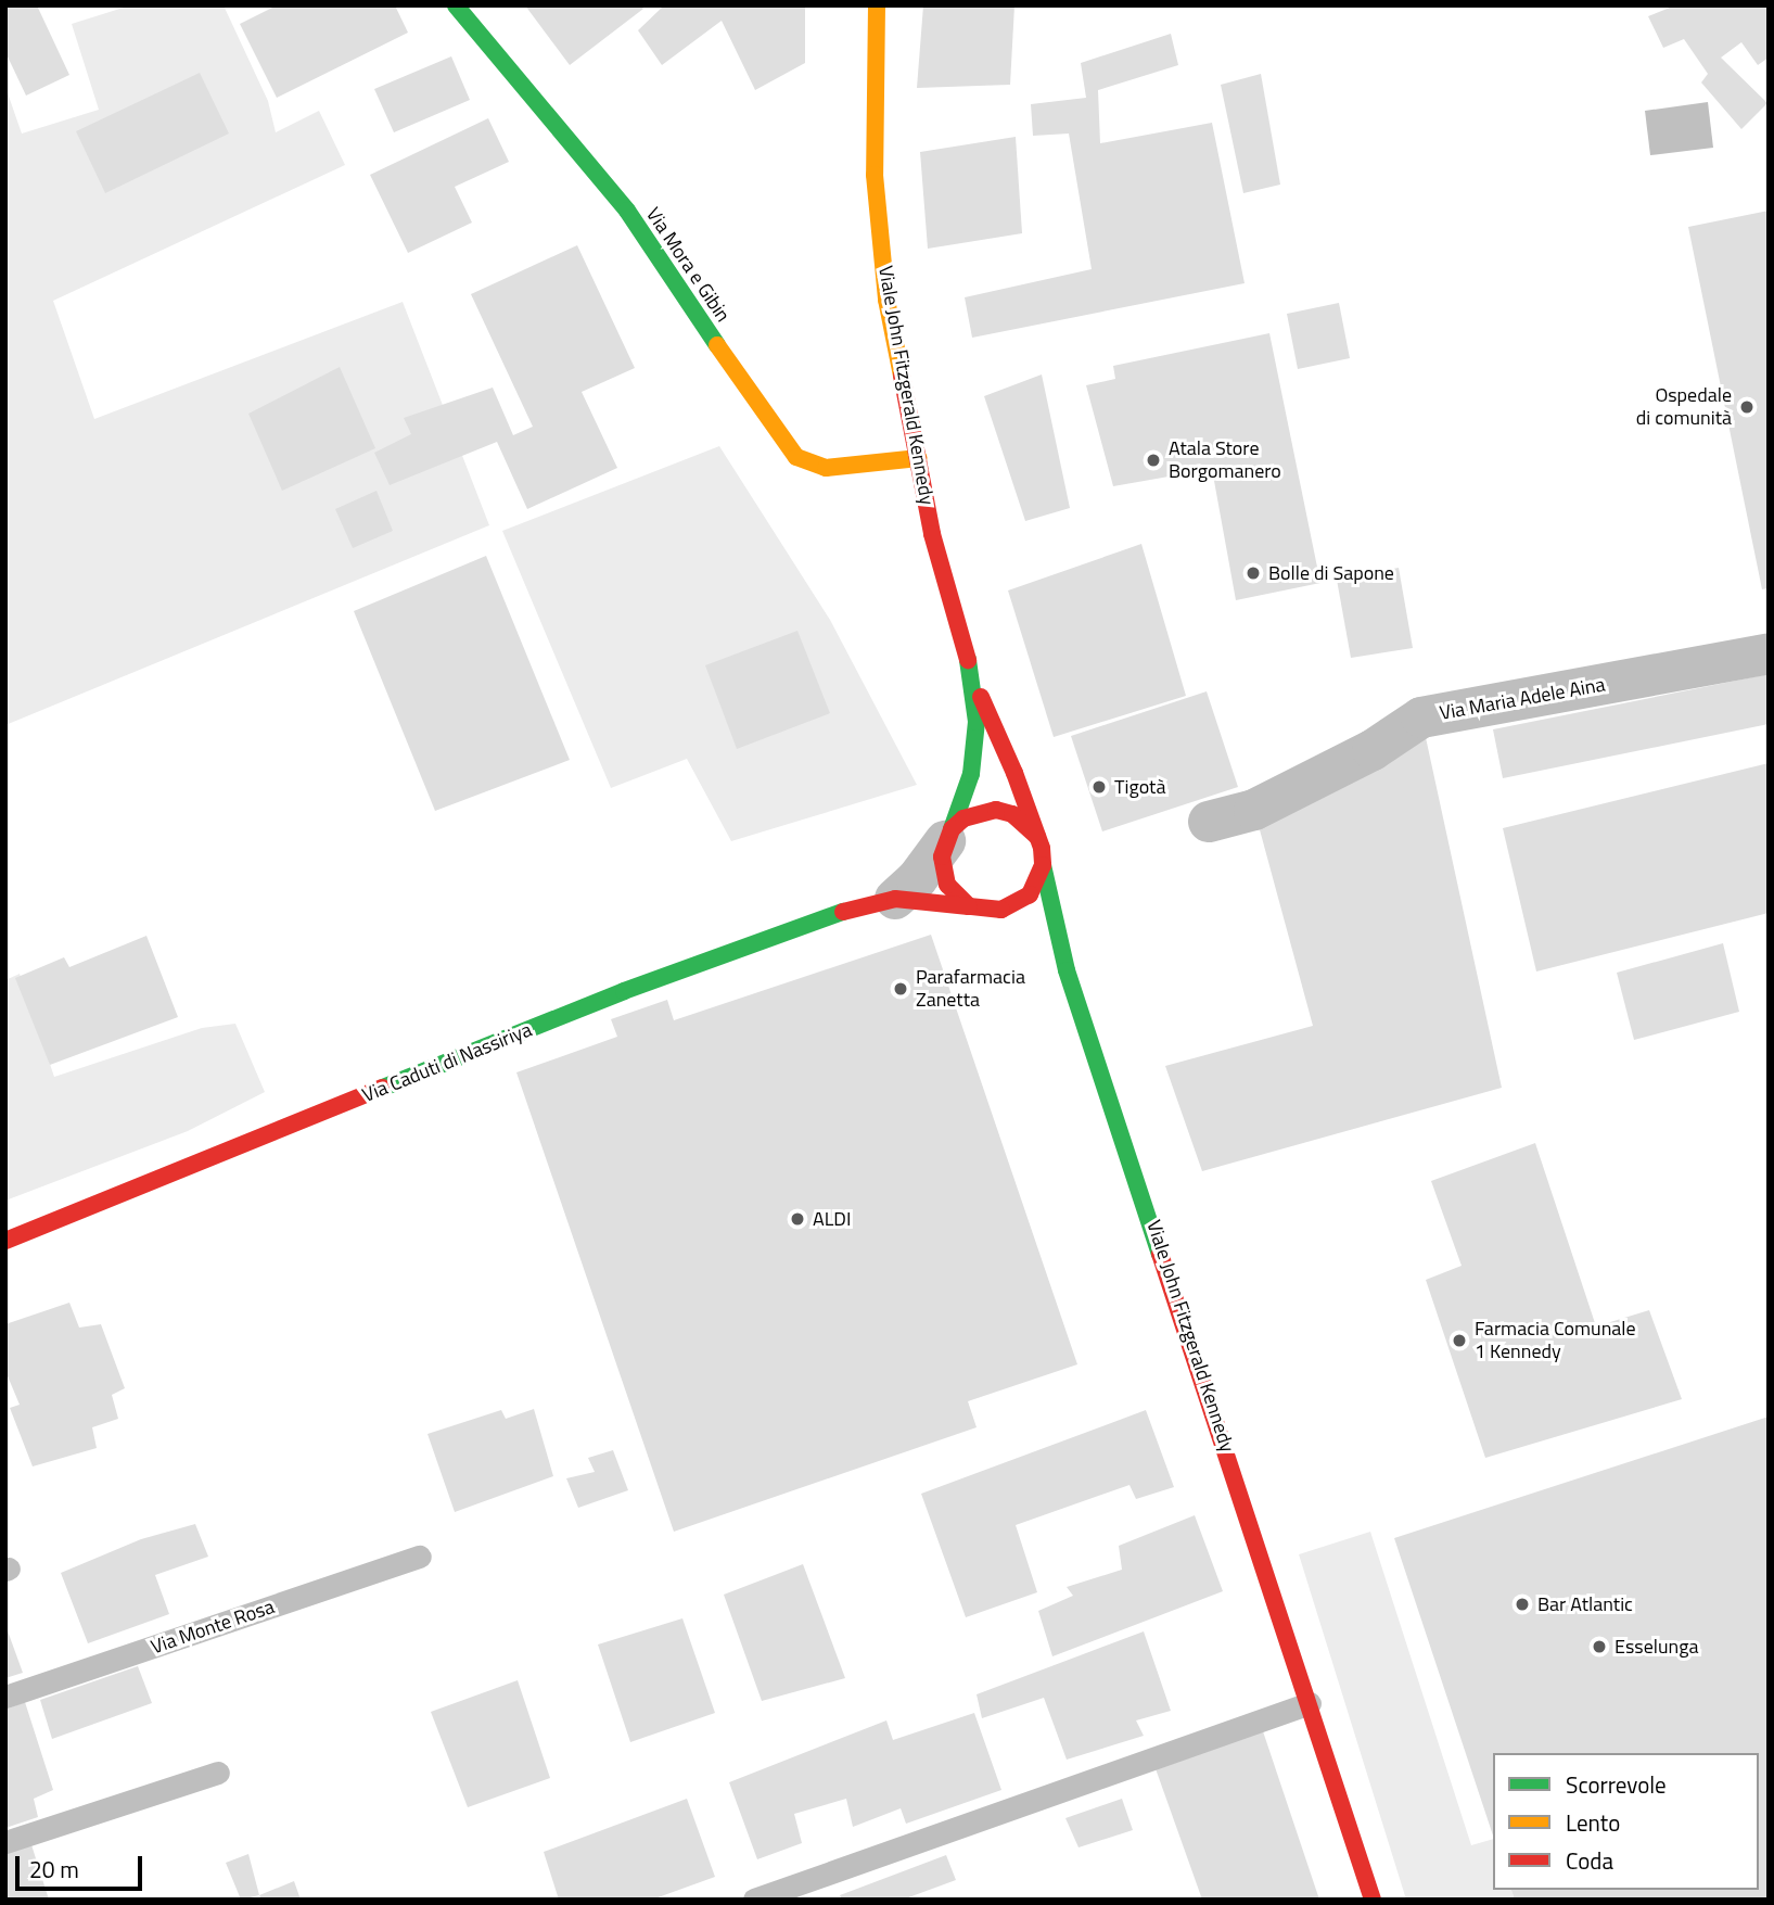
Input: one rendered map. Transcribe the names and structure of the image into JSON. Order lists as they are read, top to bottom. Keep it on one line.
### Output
{"streets":{"main road":["Via Mora e Gibin","Viale John Fitzgerald Kennedy","Via Caduti di Nassiriya"],"street":["Via Maria Adele Aina"],"lane":["Via Monte Rosa"]},"crossings":[["Via Mora e Gibin","Viale John Fitzgerald Kennedy"],["Viale John Fitzgerald Kennedy","Via Caduti di Nassiriya"]],"places":["Ospedale di comunità","Atala Store Borgomanero","Bolle di Sapone","Tigotà","Parafarmacia Zanetta","ALDI","Farmacia Comunale 1 Kennedy","Bar Atlantic","Esselunga"],"legend":["Scorrevole","Lento","Coda"],"scale_bar":"20 m"}
